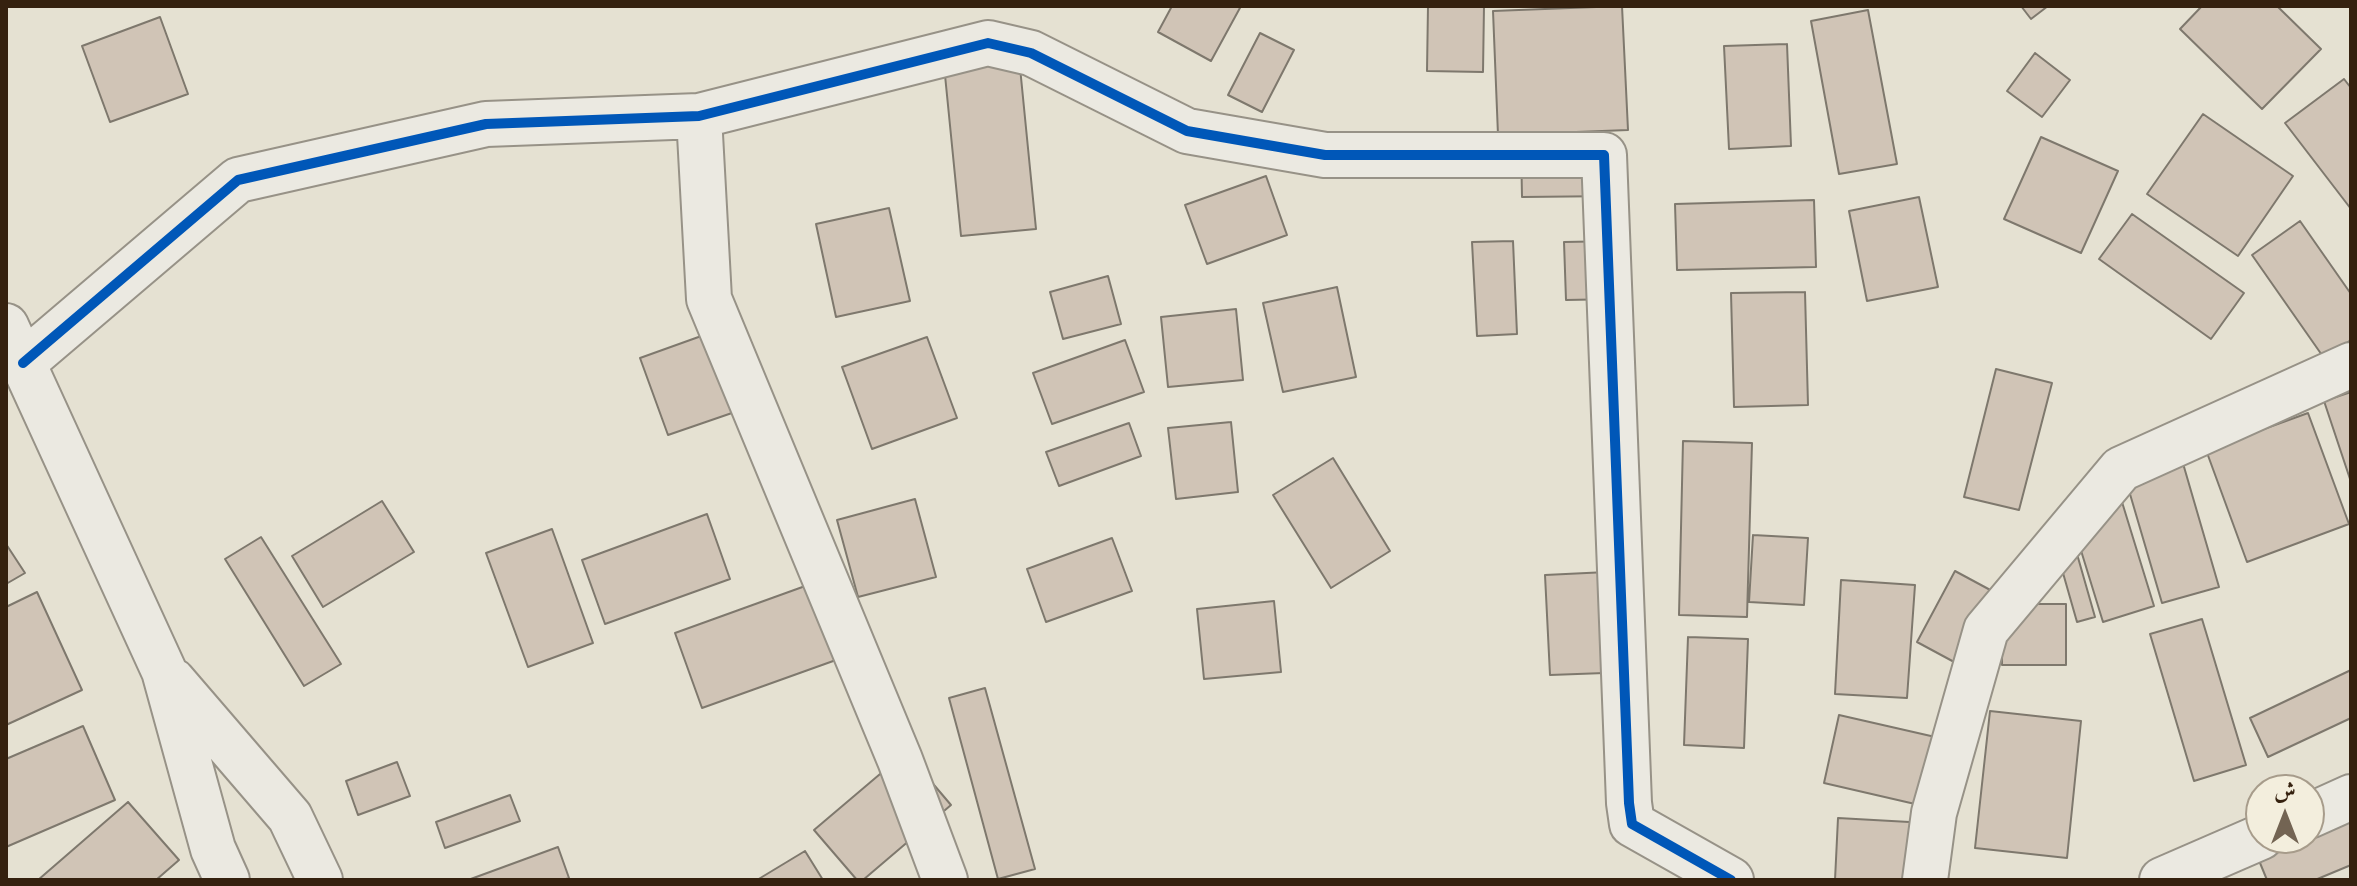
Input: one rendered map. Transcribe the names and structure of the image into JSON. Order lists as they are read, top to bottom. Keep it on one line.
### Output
{"north":"top"}
